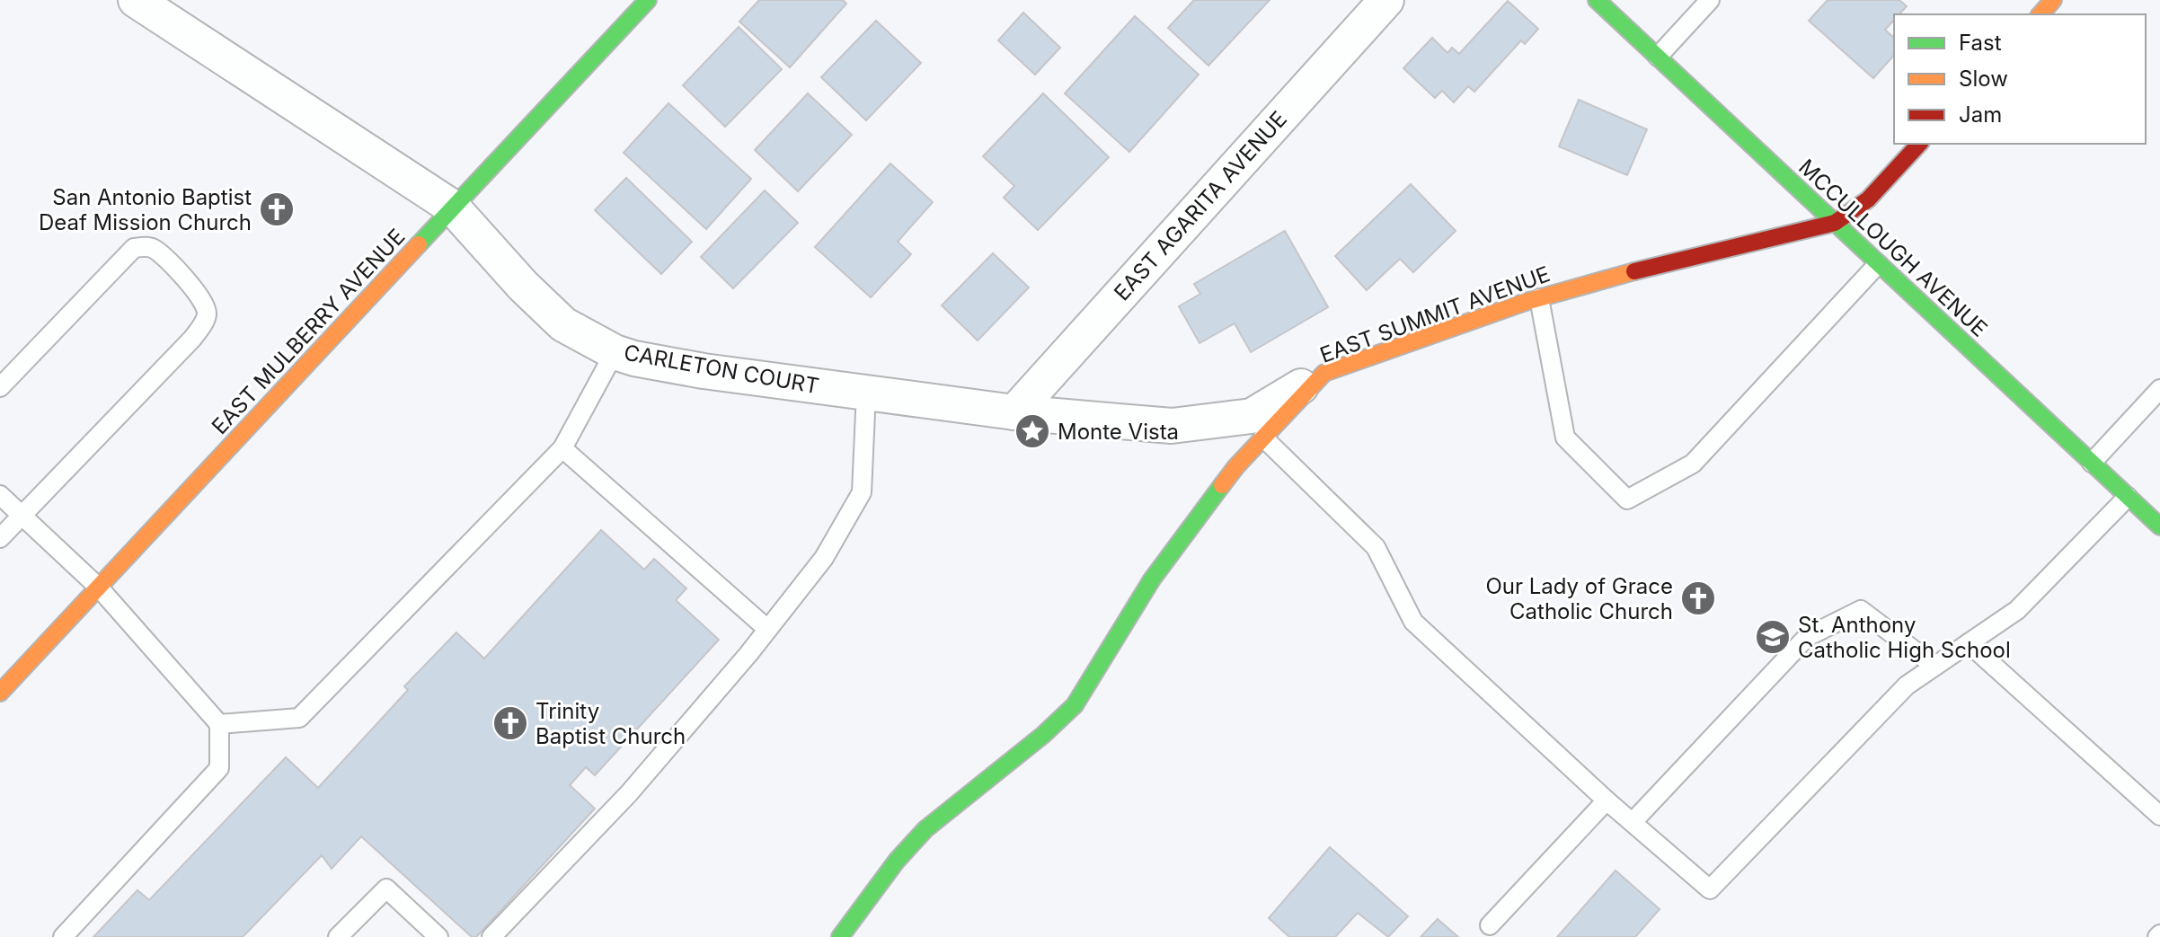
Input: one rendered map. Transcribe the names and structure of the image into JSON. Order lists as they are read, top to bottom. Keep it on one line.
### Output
{"streets":{"street":["EAST AGARITA AVENUE","MCCULLOUGH AVENUE","EAST SUMMIT AVENUE","EAST MULBERRY AVENUE","CARLETON COURT"]},"crossings":[["EAST AGARITA AVENUE","CARLETON COURT"],["MCCULLOUGH AVENUE","EAST SUMMIT AVENUE"],["EAST SUMMIT AVENUE","CARLETON COURT"],["EAST MULBERRY AVENUE","CARLETON COURT"]],"places":{"church":["San Antonio Baptist Deaf Mission Church","Our Lady of Grace Catholic Church","Trinity Baptist Church"],"place":["Monte Vista"],"school or university":["St. Anthony Catholic High School"]},"legend":["Fast","Slow","Jam"]}
